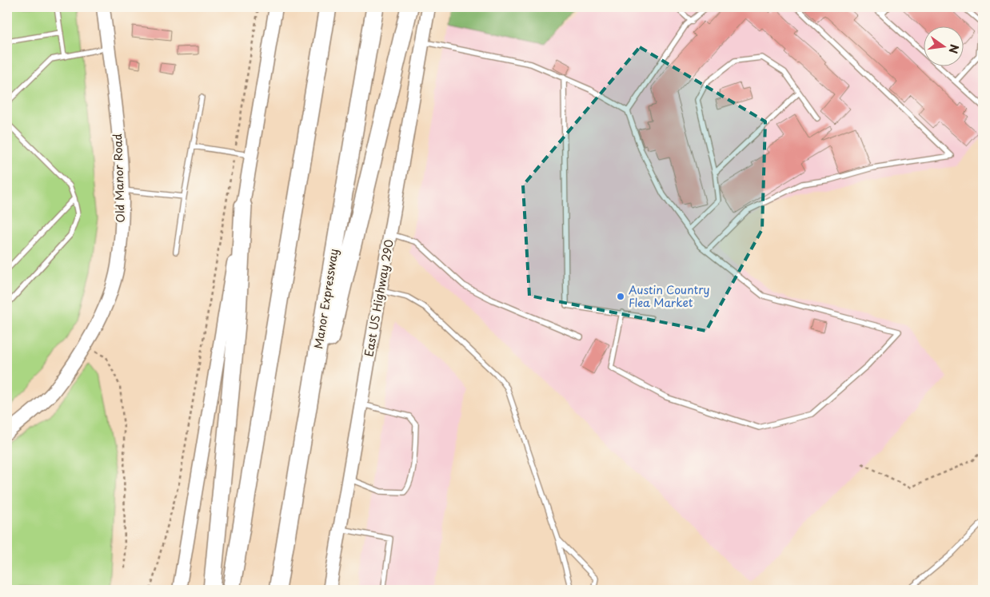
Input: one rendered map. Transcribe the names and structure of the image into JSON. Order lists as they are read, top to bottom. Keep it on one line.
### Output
{"streets":{"highway":["Manor Expressway"],"main road":["Old Manor Road","East US Highway 290"]},"places":["Austin Country Flea Market"],"north":"right"}
